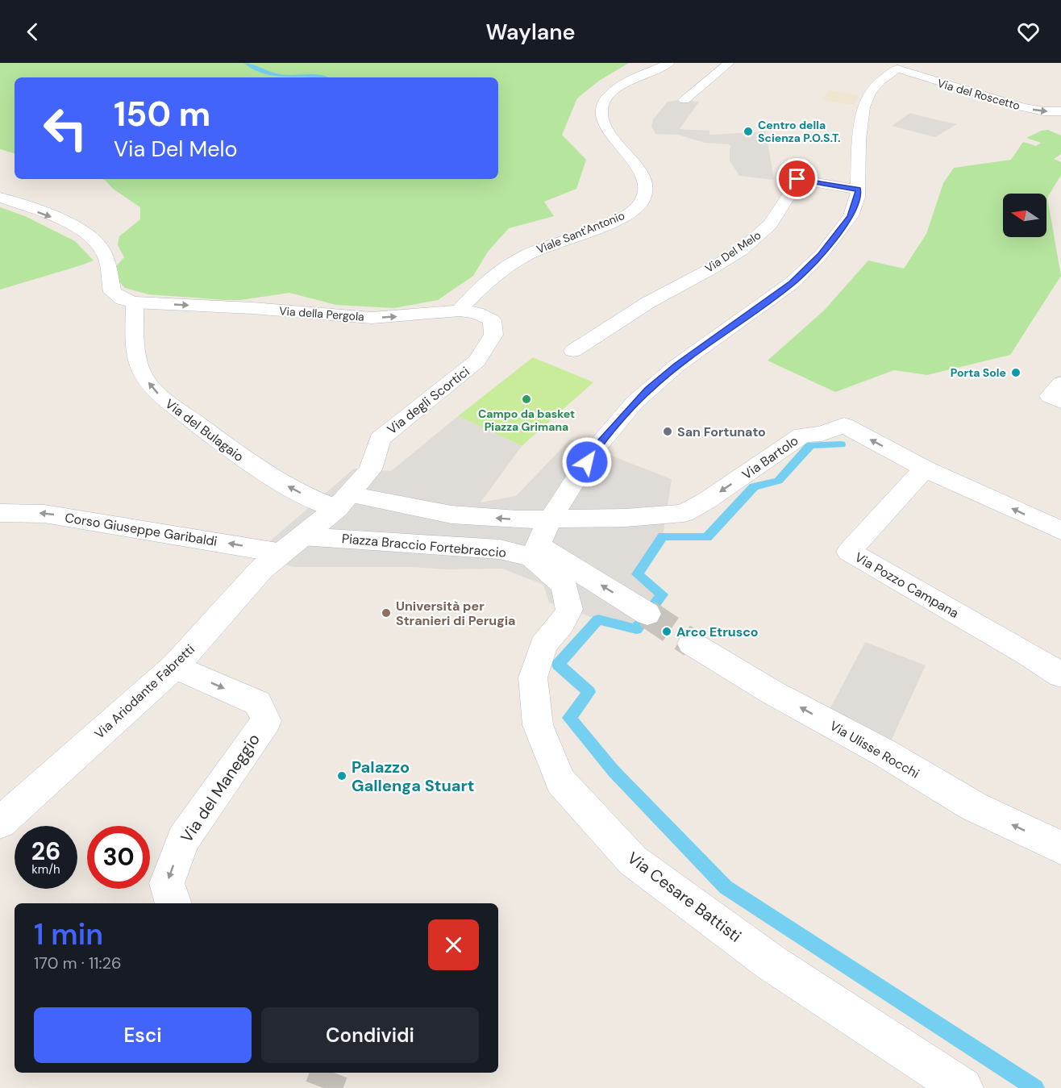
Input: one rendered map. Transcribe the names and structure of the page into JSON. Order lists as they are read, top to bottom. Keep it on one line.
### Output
{"streets":{"street":["Via del Roscetto","Viale Sant'Antonio","Via Del Melo","Via della Pergola","Via degli Scortici","Via del Bulagaio","Via Bartolo","Corso Giuseppe Garibaldi","Piazza Braccio Fortebraccio","Via Pozzo Campana","Via Ariodante Fabretti","Via Ulisse Rocchi","Via del Maneggio","Via Cesare Battisti"]},"crossings":[["Viale Sant'Antonio","Via della Pergola"],["Via della Pergola","Via degli Scortici"],["Via della Pergola","Via del Bulagaio"],["Via degli Scortici","Via del Bulagaio"],["Via Bartolo","Via Pozzo Campana"],["Corso Giuseppe Garibaldi","Piazza Braccio Fortebraccio"],["Corso Giuseppe Garibaldi","Via Ariodante Fabretti"],["Piazza Braccio Fortebraccio","Via Ariodante Fabretti"],["Piazza Braccio Fortebraccio","Via Cesare Battisti"],["Via Ariodante Fabretti","Via del Maneggio"]],"one_way":["Via del Roscetto","Via del Bulagaio","Via Bartolo","Corso Giuseppe Garibaldi","Via Ulisse Rocchi"],"places":["Centro della Scienza P.O.S.T.","Porta Sole","Campo da basket Piazza Grimana","San Fortunato","Università per Stranieri di Perugia","Arco Etrusco","Palazzo Gallenga Stuart"],"north":"left","page":{"header":"Waylane","turn":["150 m","Via Del Melo"],"speed":"26 km/h","limit":"30","heading":["1 min","170 m · 11:26"],"buttons":["Esci","Condividi"]}}
